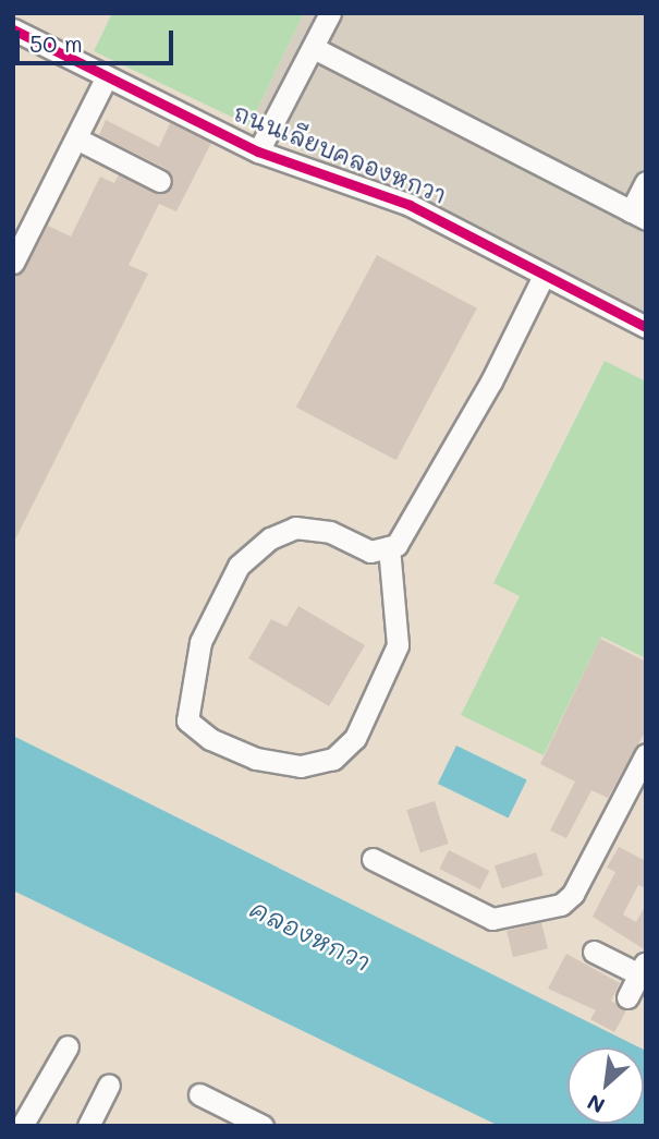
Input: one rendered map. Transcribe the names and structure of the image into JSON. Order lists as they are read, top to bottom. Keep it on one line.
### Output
{"streets":{"street":["ถนนเลียบคลองหกวา"]},"water":["คลองหกวา"],"scale_bar":"50 m","north":"bottom left"}
